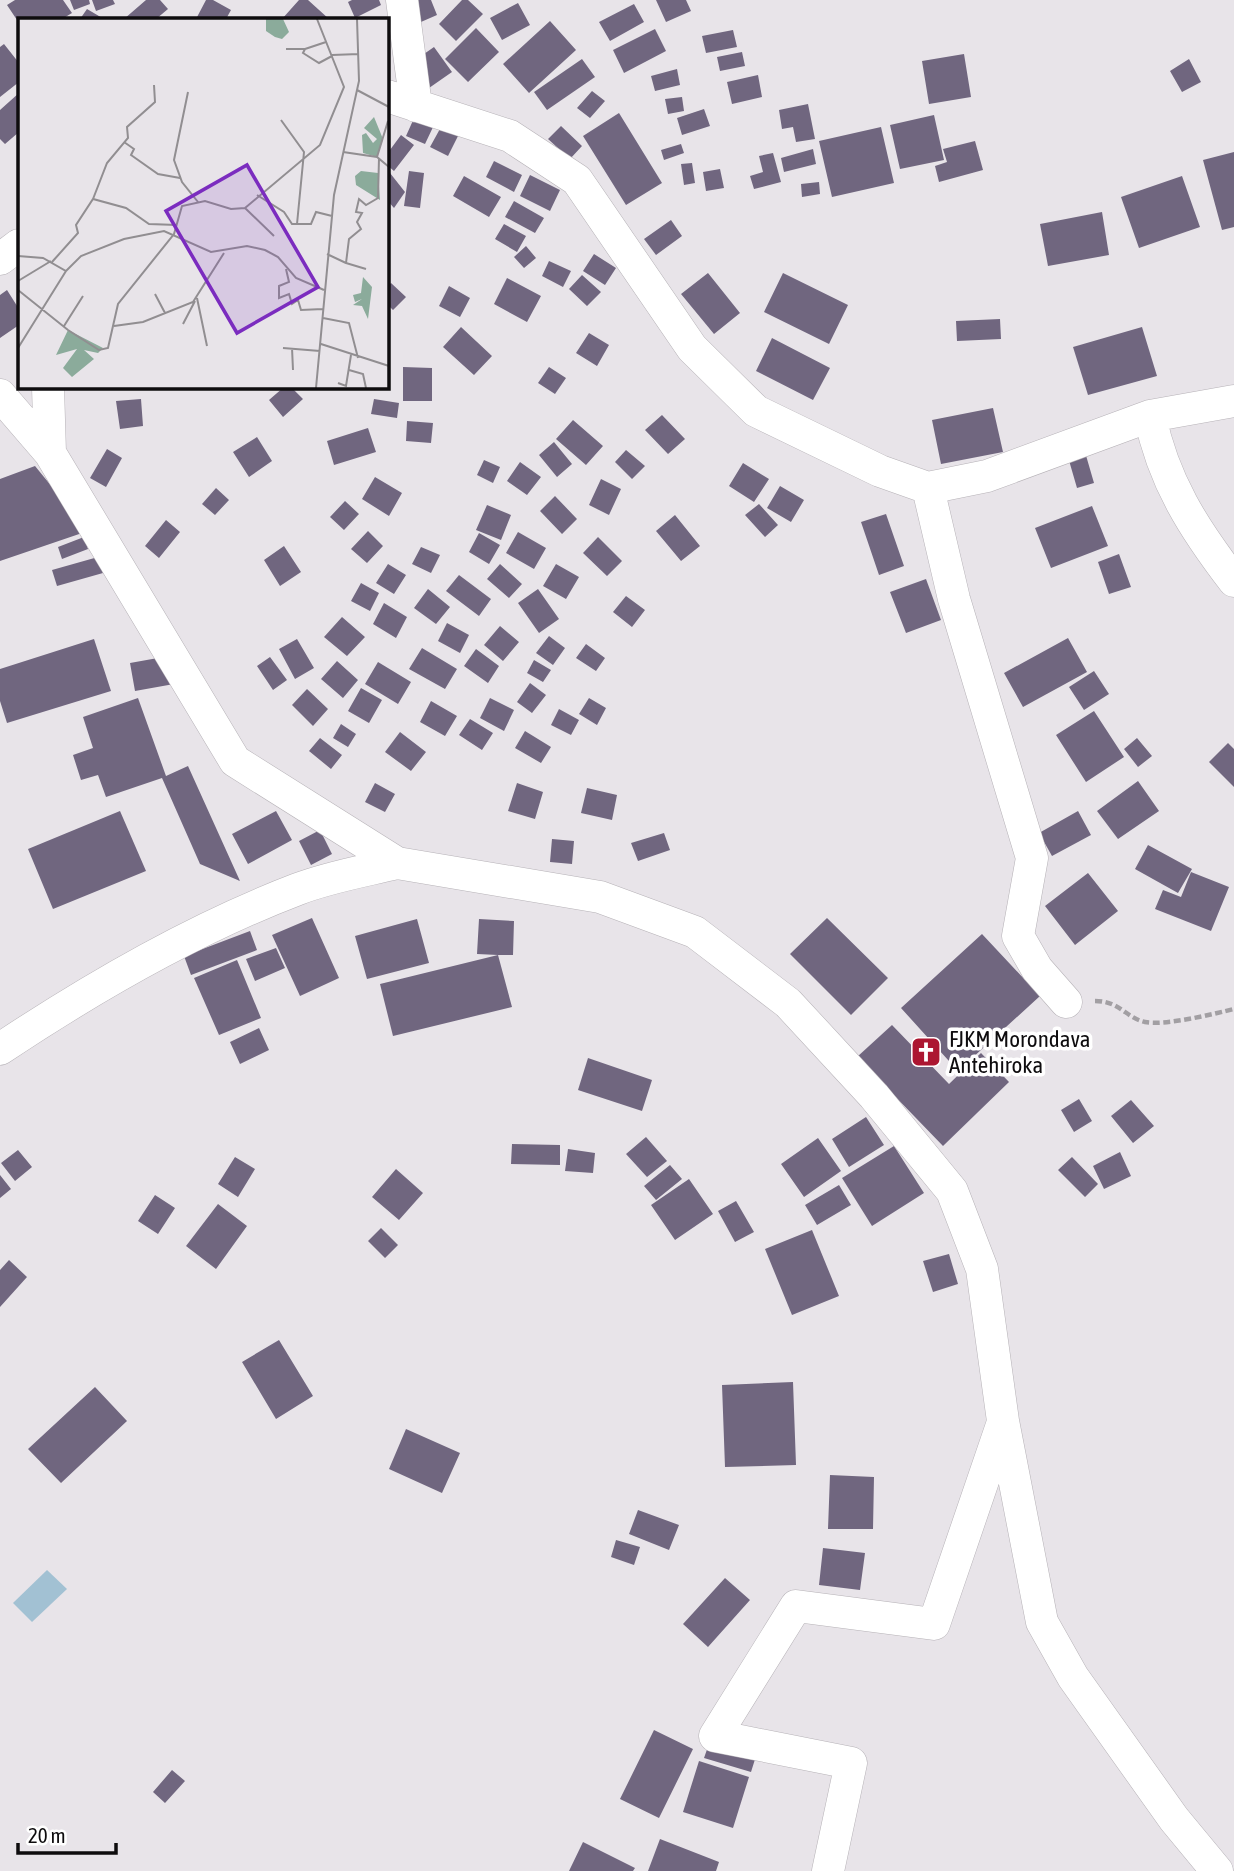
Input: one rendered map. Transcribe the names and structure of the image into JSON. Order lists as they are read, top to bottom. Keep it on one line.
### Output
{"places":{"church":["FJKM Morondava Antehiroka"]},"scale_bar":"20 m"}
